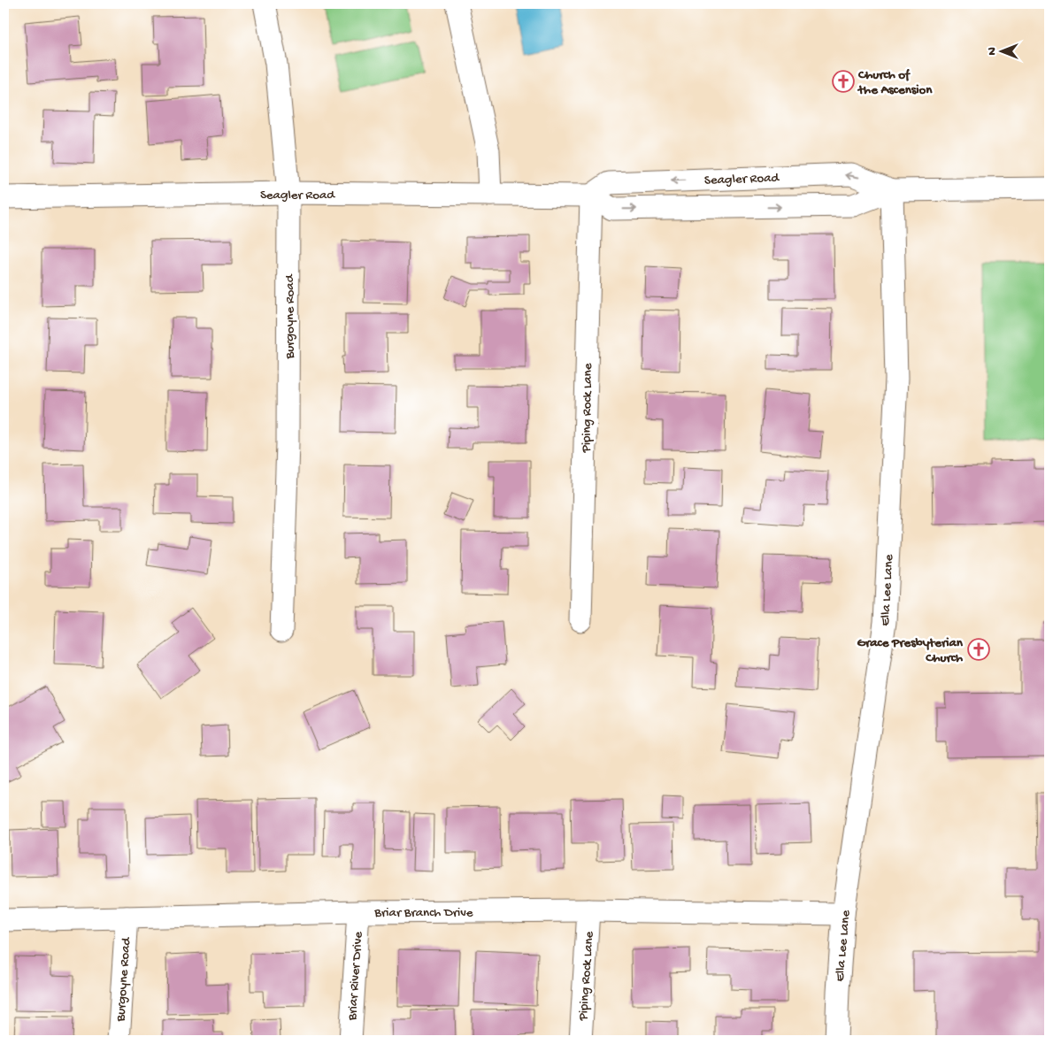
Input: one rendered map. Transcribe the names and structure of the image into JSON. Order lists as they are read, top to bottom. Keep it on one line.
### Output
{"streets":{"street":["Seagler Road","Burgoyne Road","Piping Rock Lane","Ella Lee Lane","Briar Branch Drive","Briar River Drive"]},"crossings":[["Seagler Road","Burgoyne Road"],["Seagler Road","Piping Rock Lane"],["Seagler Road","Ella Lee Lane"],["Burgoyne Road","Briar Branch Drive"],["Piping Rock Lane","Briar Branch Drive"],["Ella Lee Lane","Briar Branch Drive"],["Briar Branch Drive","Briar River Drive"]],"places":{"church":["Church of the Ascension","Grace Presbyterian Church"]},"north":"left"}
